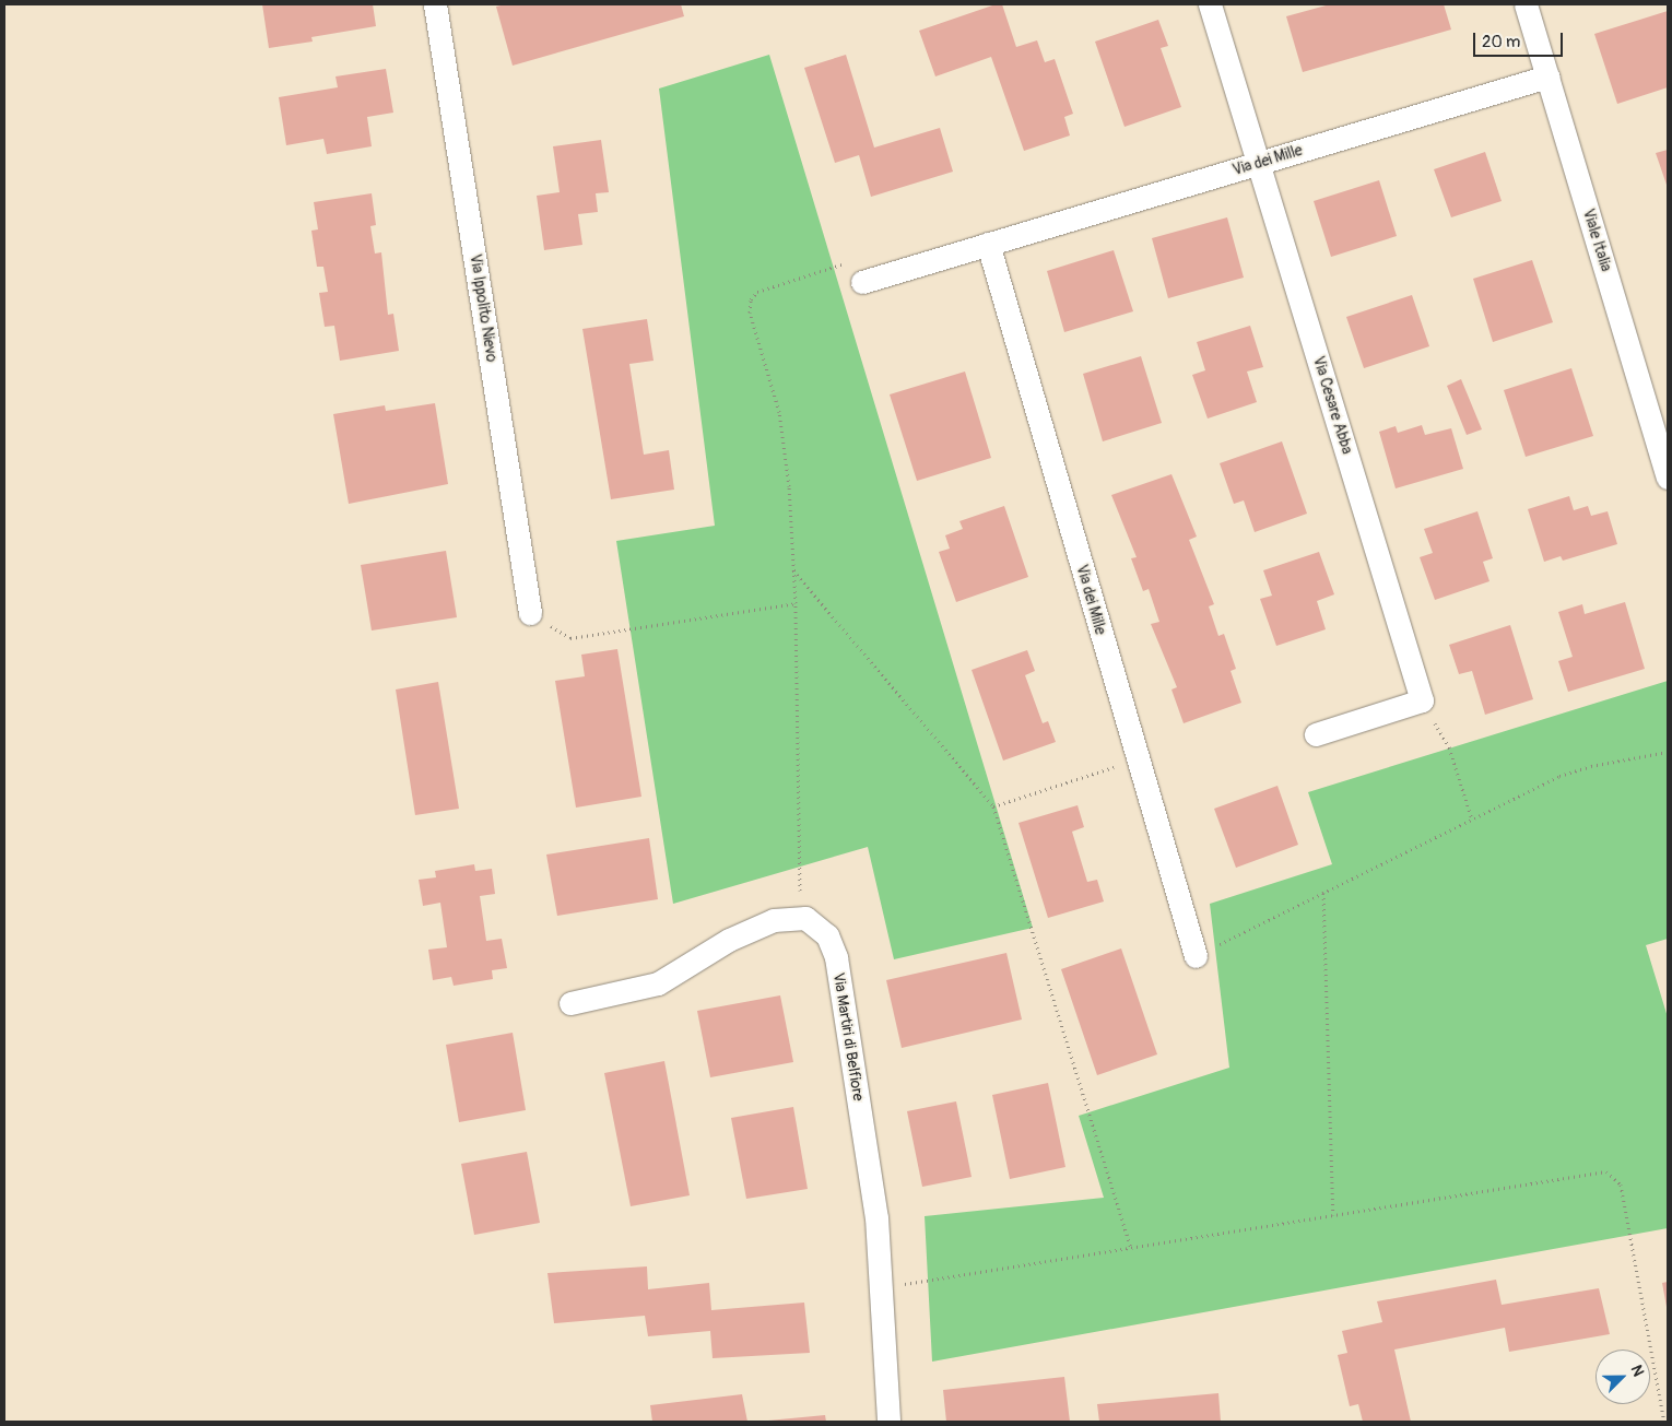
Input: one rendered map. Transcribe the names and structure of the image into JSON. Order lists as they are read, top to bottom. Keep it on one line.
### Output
{"streets":{"street":["Via dei Mille","Viale Italia","Via Ippolito Nievo","Via Cesare Abba","Via Martiri di Belfiore"]},"crossings":[["Via dei Mille","Viale Italia"],["Via dei Mille","Via Cesare Abba"]],"scale_bar":"20 m","north":"top right"}
